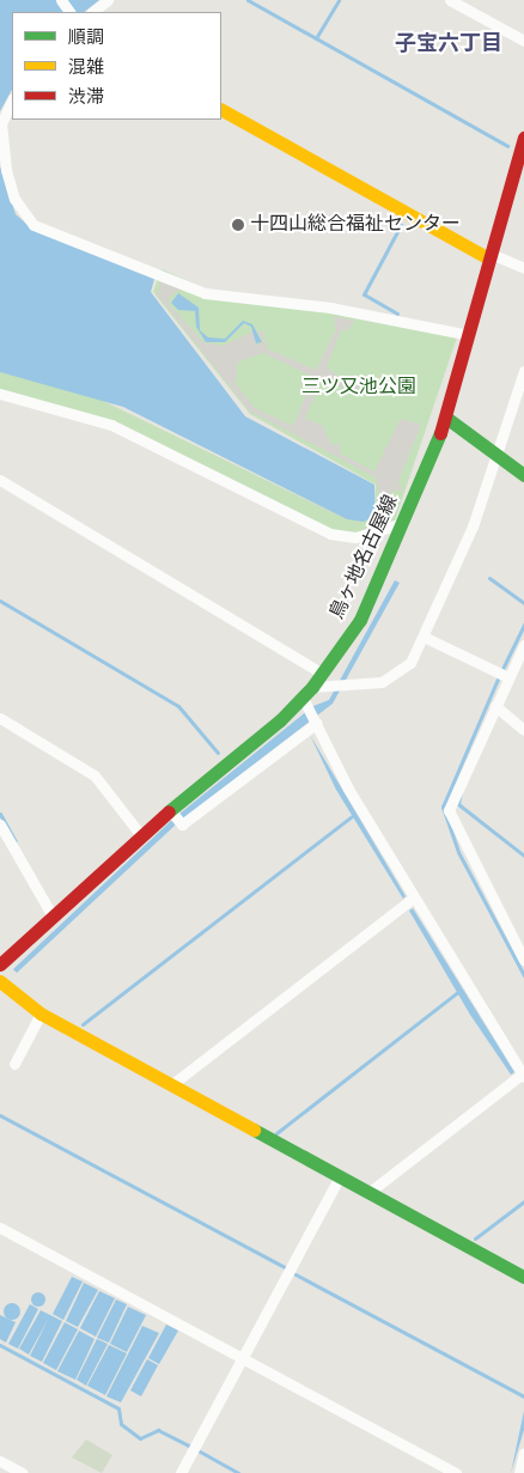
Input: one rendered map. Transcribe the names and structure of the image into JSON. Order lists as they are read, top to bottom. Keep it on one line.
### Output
{"streets":{"main road":["鳥ヶ地名古屋線"]},"districts":["子宝六丁目"],"parks":["三ツ又池公園"],"places":["十四山総合福祉センター"],"legend":["順調","混雑","渋滞"]}
